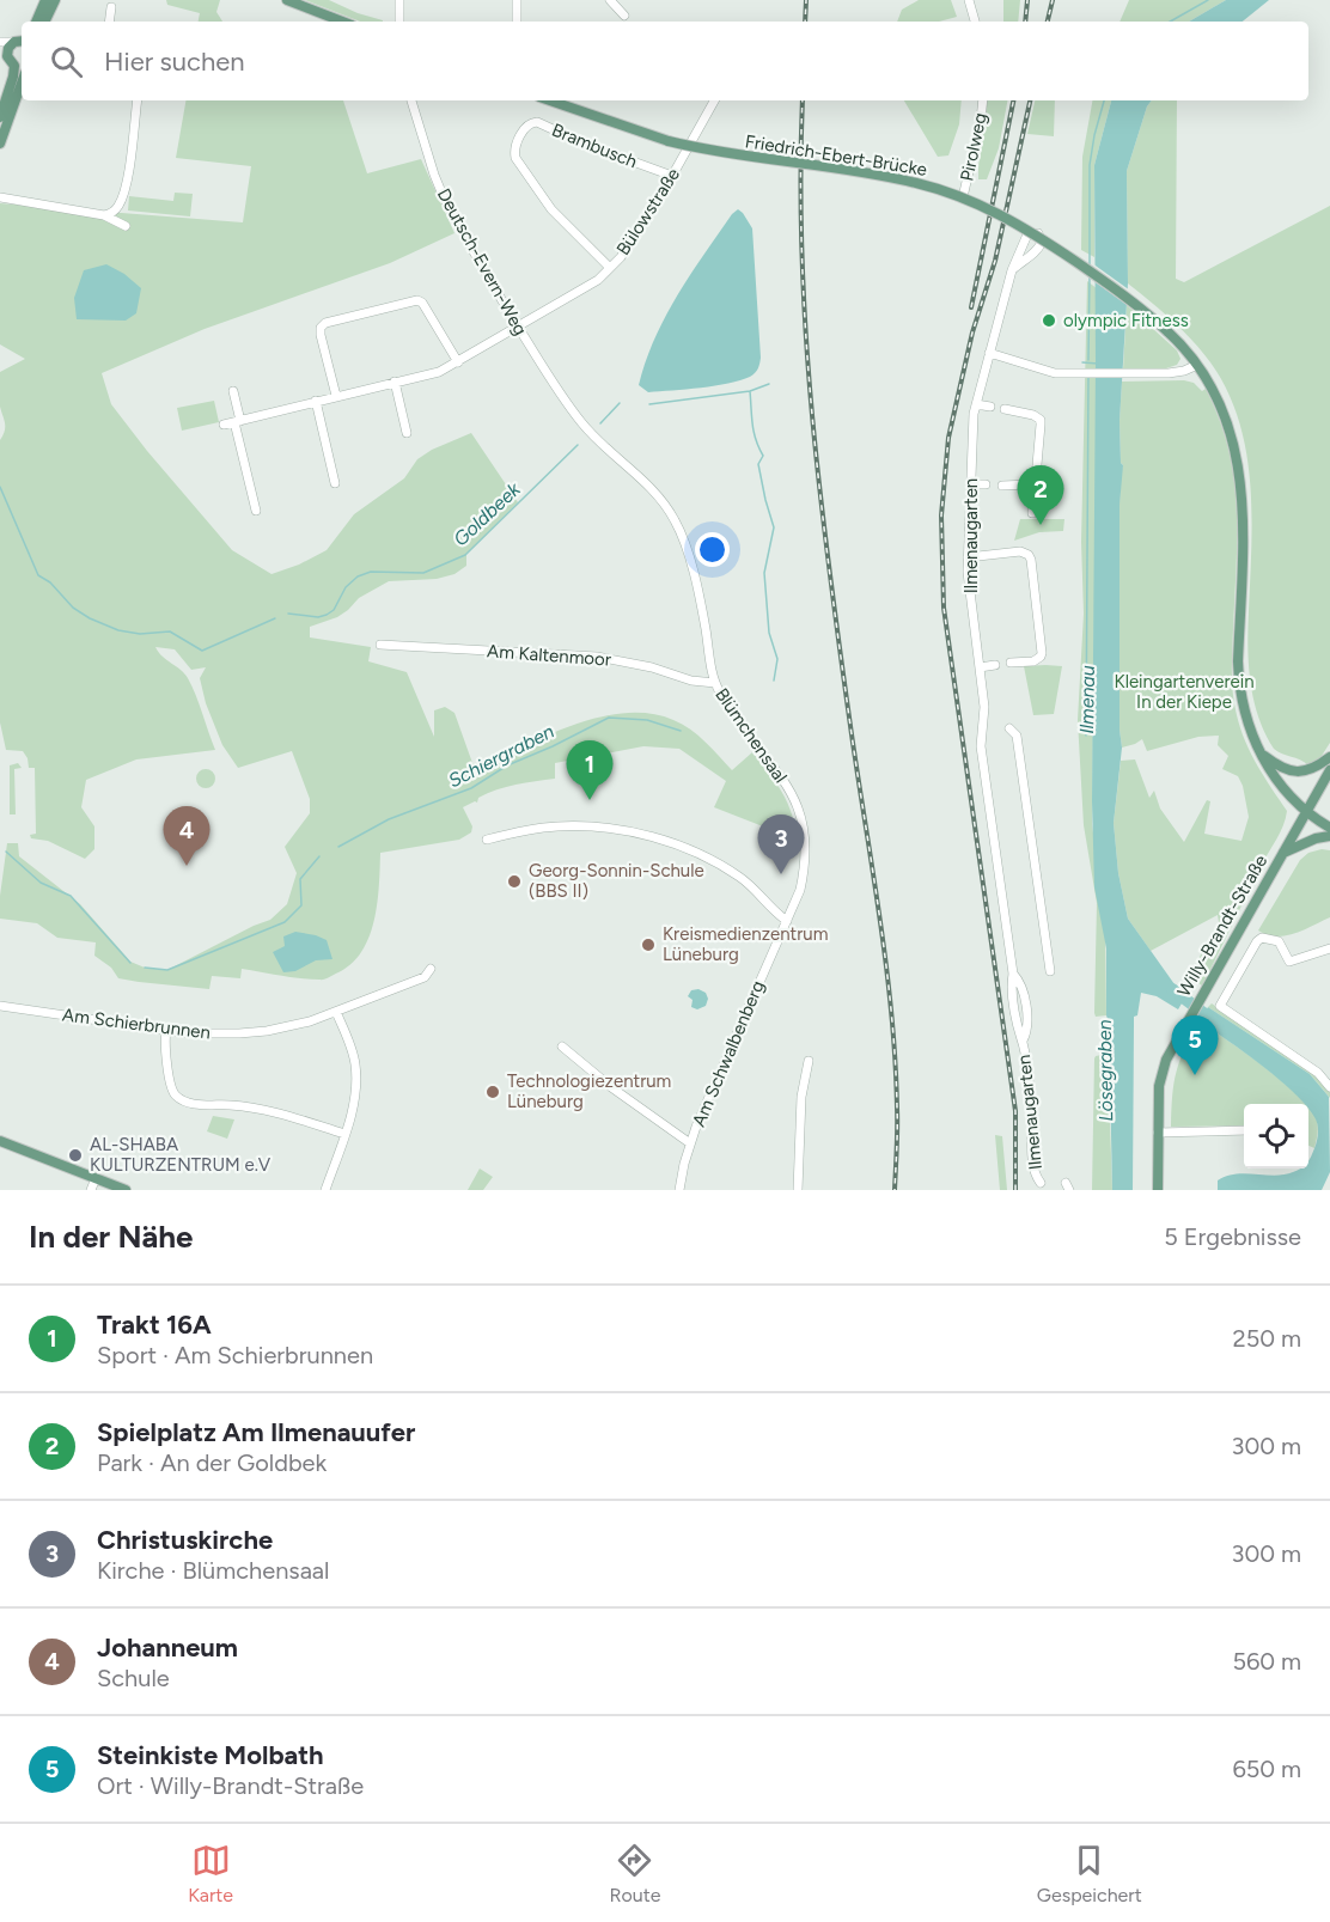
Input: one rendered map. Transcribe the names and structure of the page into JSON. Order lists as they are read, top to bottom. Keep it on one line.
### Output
{"streets":{"main road":["Friedrich-Ebert-Brücke","Willy-Brandt-Straße"],"street":["Brambusch","Pirolweg","Bülowstraße","Deutsch-Evern-Weg","Ilmenaugarten","Am Kaltenmoor","Blümchensaal","Am Schierbrunnen","Am Schwalbenberg"]},"crossings":[["Brambusch","Bülowstraße"],["Pirolweg","Friedrich-Ebert-Brücke"],["Friedrich-Ebert-Brücke","Willy-Brandt-Straße"],["Bülowstraße","Deutsch-Evern-Weg"],["Deutsch-Evern-Weg","Blümchensaal"],["Am Kaltenmoor","Blümchensaal"],["Blümchensaal","Am Schwalbenberg"]],"water":["Goldbeek","Ilmenau","Schiergraben","Lösegraben"],"parks":["Kleingartenverein In der Kiepe"],"places":["olympic Fitness","Georg-Sonnin-Schule (BBS II)","Kreismedienzentrum Lüneburg","Technologiezentrum Lüneburg","AL-SHABA KULTURZENTRUM e.V"],"page":{"search":"Hier suchen","pins":["2","1","4","3","5"],"heading":["In der Nähe","5 Ergebnisse"],"list":[{"mark":"1","name":"Trakt 16A","note":"Sport · Am Schierbrunnen","value":"250 m"},{"mark":"2","name":"Spielplatz Am Ilmenauufer","note":"Park · An der Goldbek","value":"300 m"},{"mark":"3","name":"Christuskirche","note":"Kirche · Blümchensaal","value":"300 m"},{"mark":"4","name":"Johanneum","note":"Schule","value":"560 m"},{"mark":"5","name":"Steinkiste Molbath","note":"Ort · Willy-Brandt-Straße","value":"650 m"}],"nav":["Karte","Route","Gespeichert"]}}
